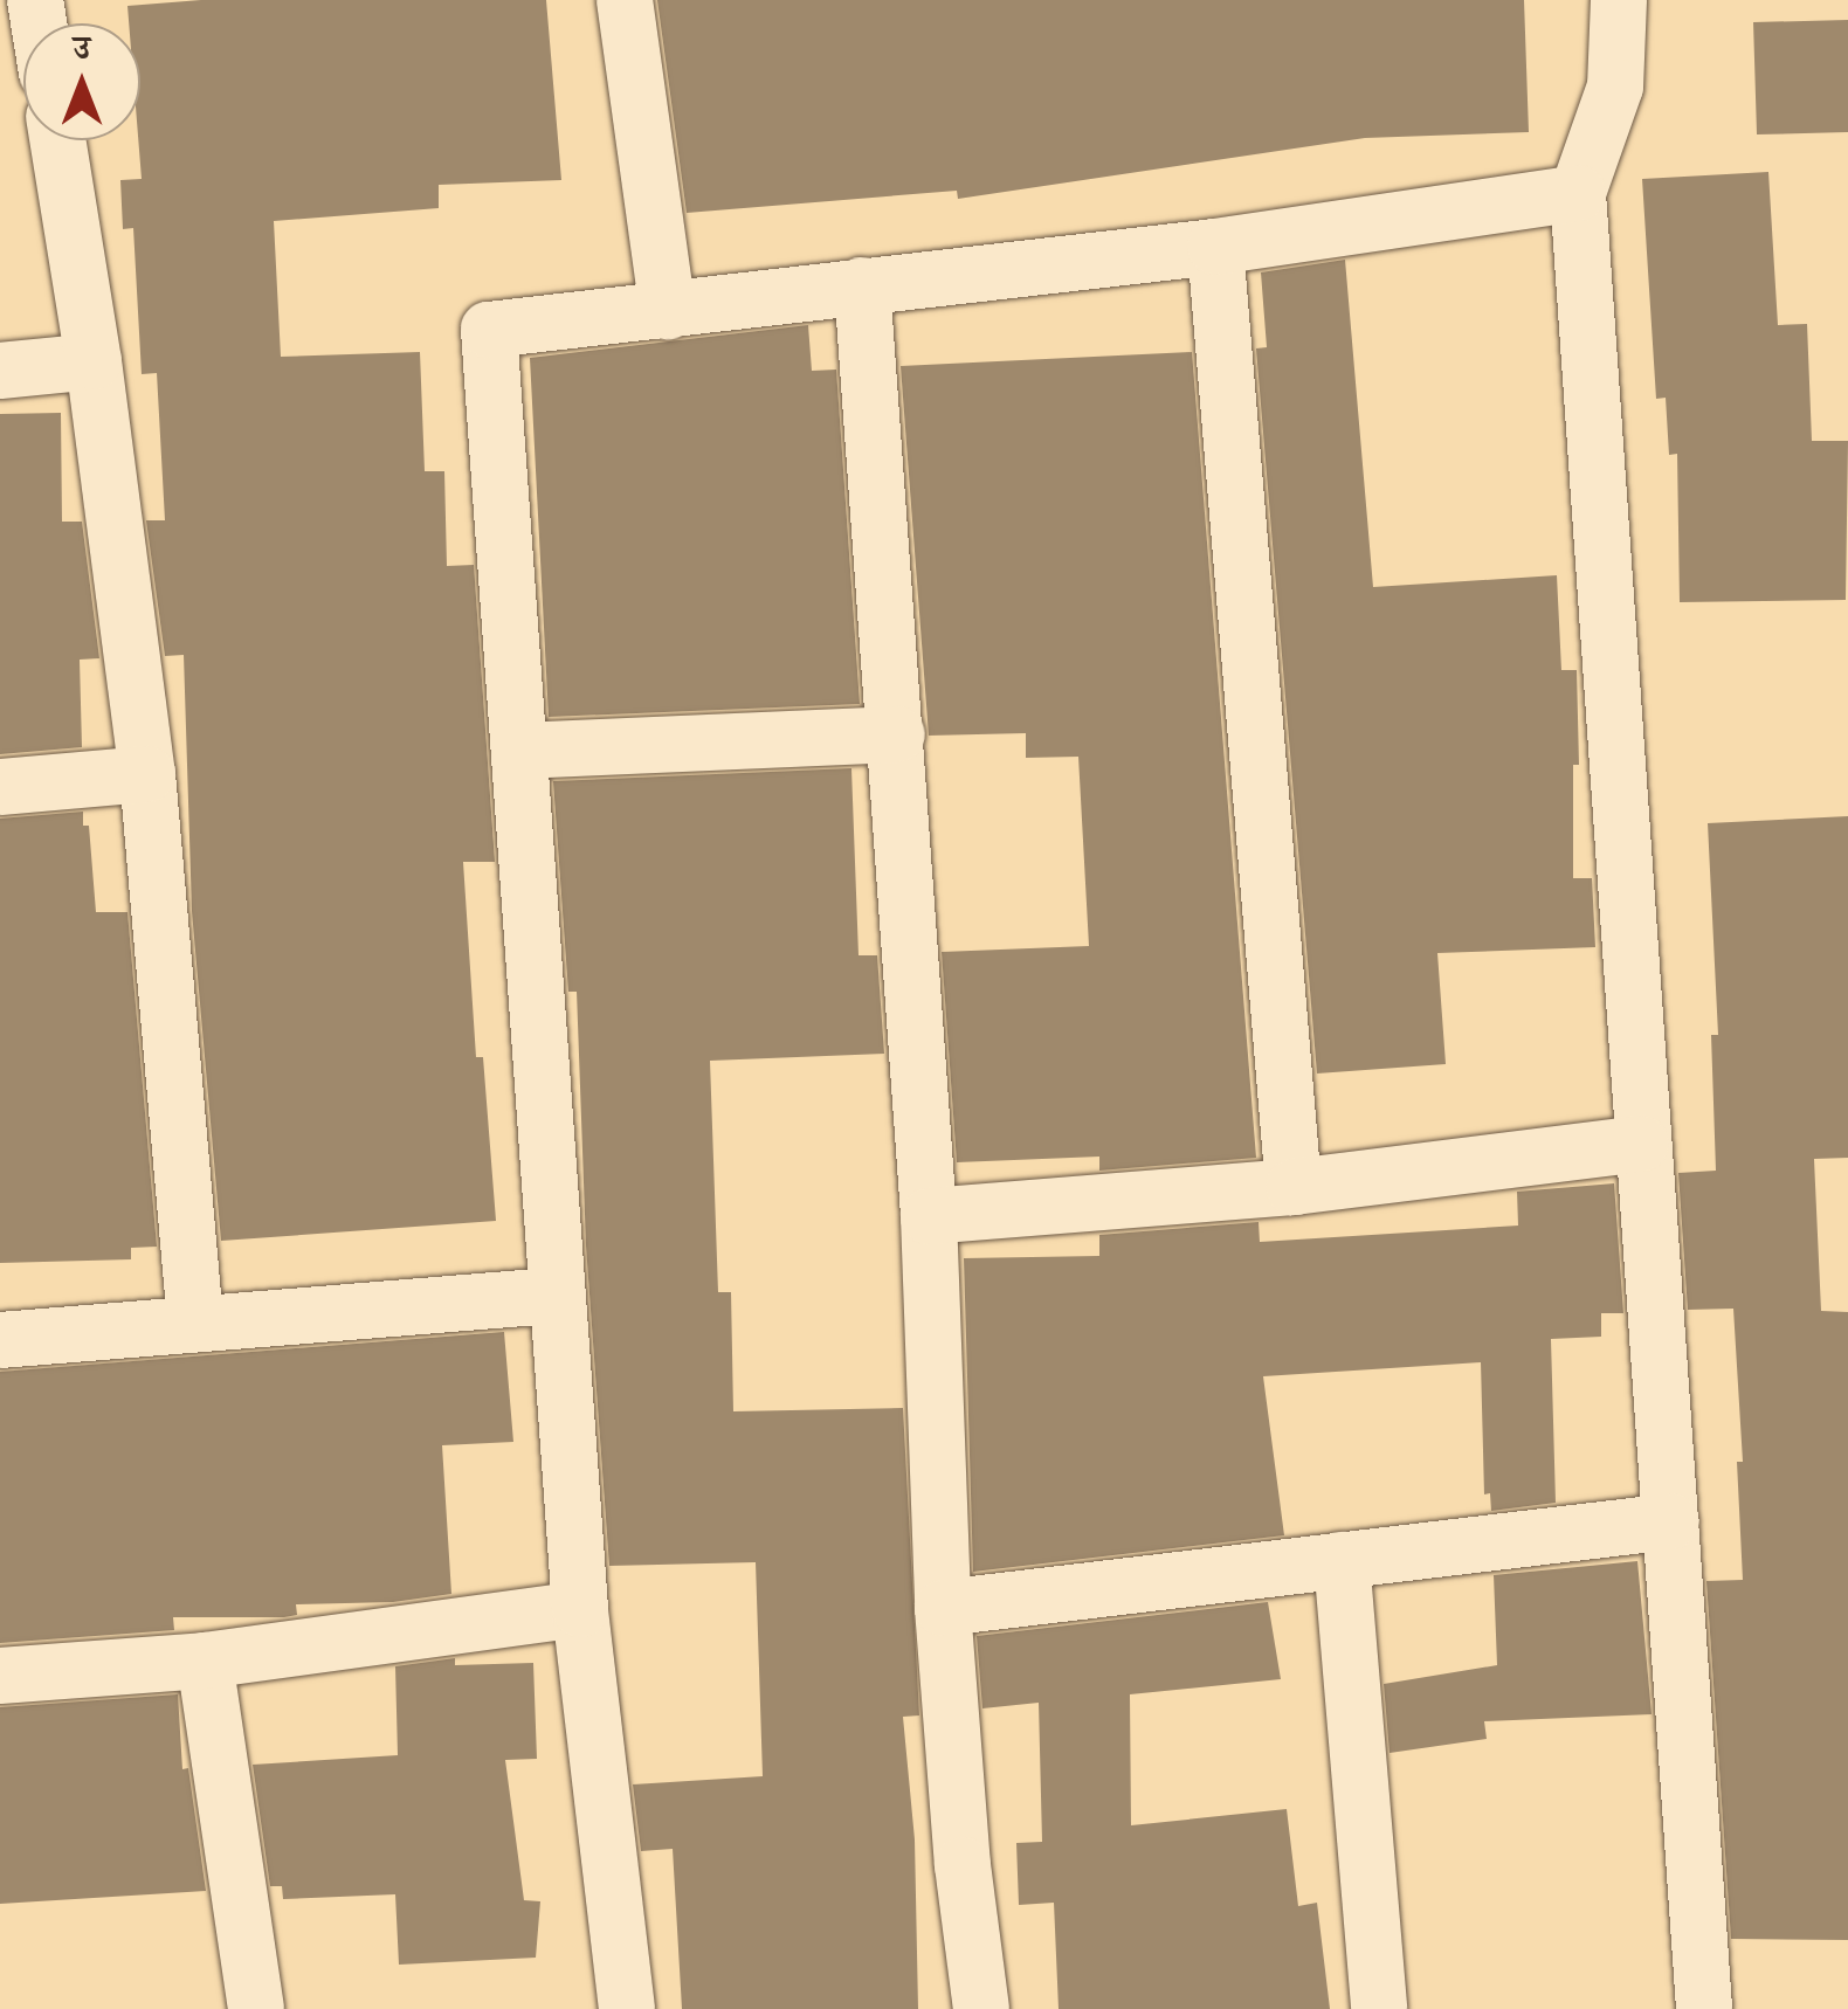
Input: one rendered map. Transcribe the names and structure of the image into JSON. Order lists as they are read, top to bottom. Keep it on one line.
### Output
{"north":"top"}
